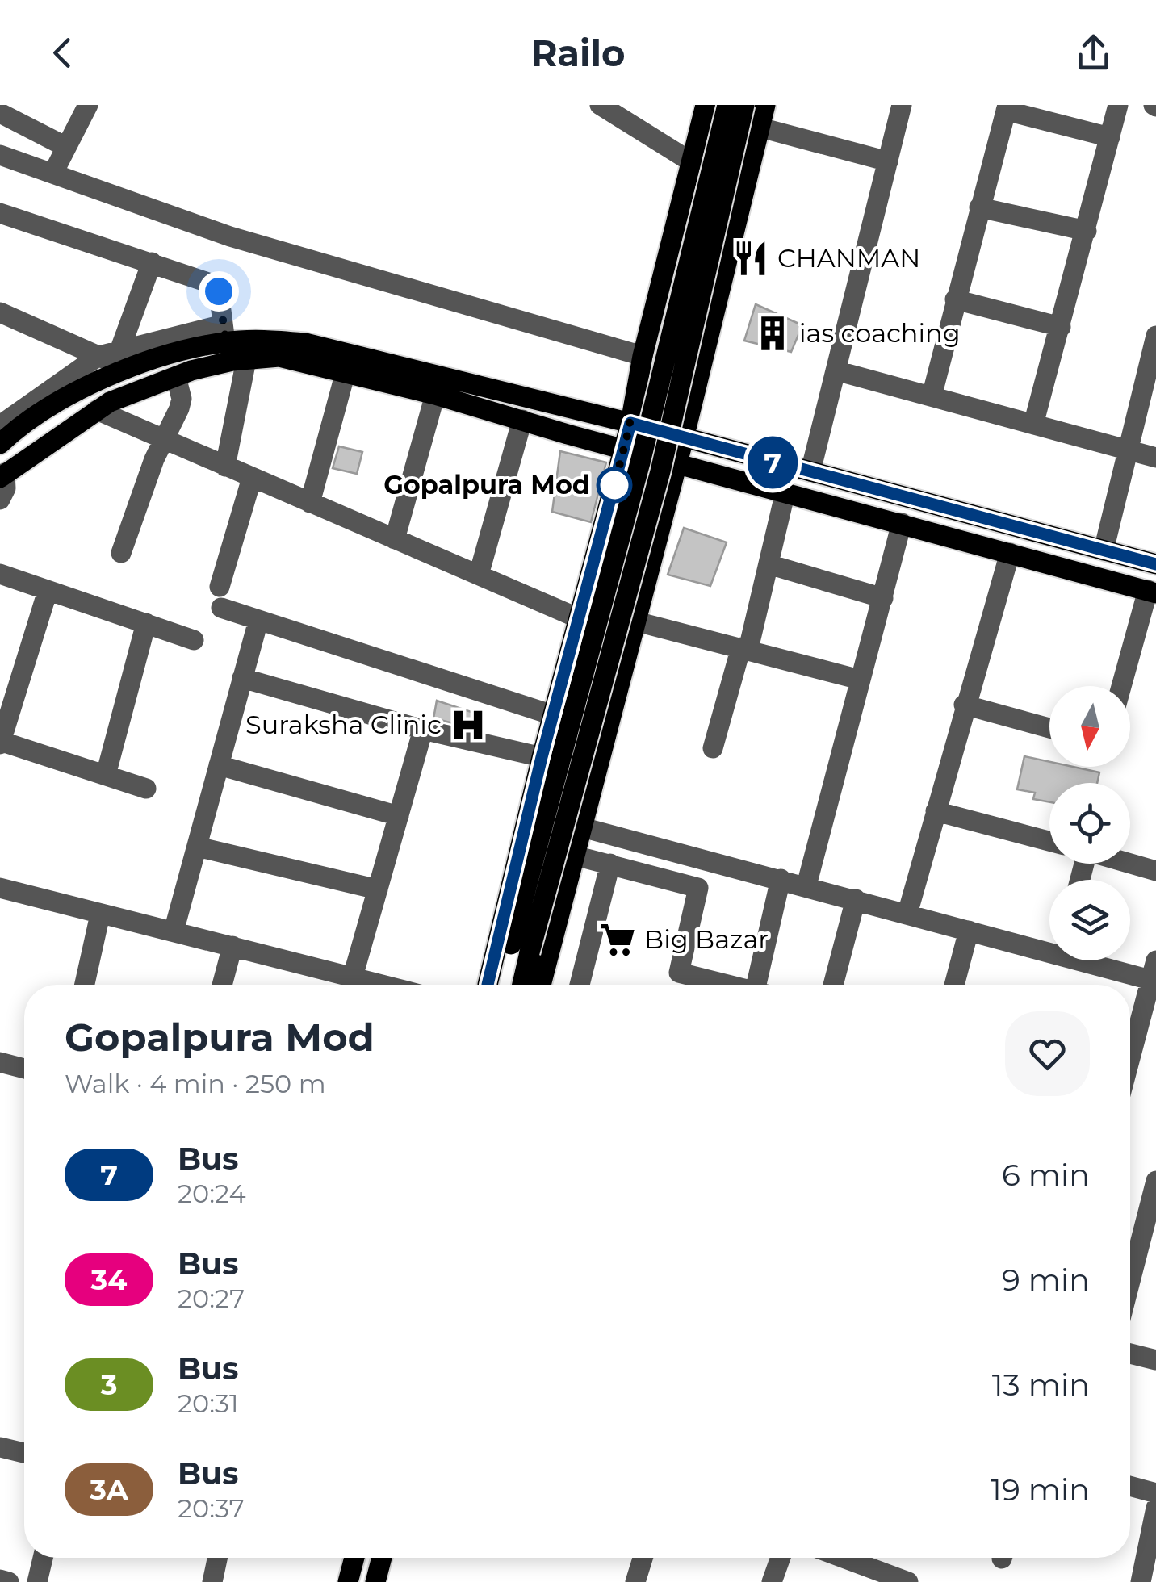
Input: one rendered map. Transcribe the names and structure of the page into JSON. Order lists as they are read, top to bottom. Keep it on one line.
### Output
{"places":{"restaurant":["CHANMAN"],"building":["ias coaching"],"other":["Gopalpura Mod"],"hospital":["Suraksha Clinic"],"supermarket":["Big Bazar"]},"lines":["bus line 7"],"north":"bottom","page":{"header":"Railo","on_map":"7","heading":["Gopalpura Mod","Walk · 4 min · 250 m"],"list":[{"mark":"7","name":"Bus","note":"20:24","value":"6 min"},{"mark":"34","name":"Bus","note":"20:27","value":"9 min"},{"mark":"3","name":"Bus","note":"20:31","value":"13 min"},{"mark":"3A","name":"Bus","note":"20:37","value":"19 min"}]}}
